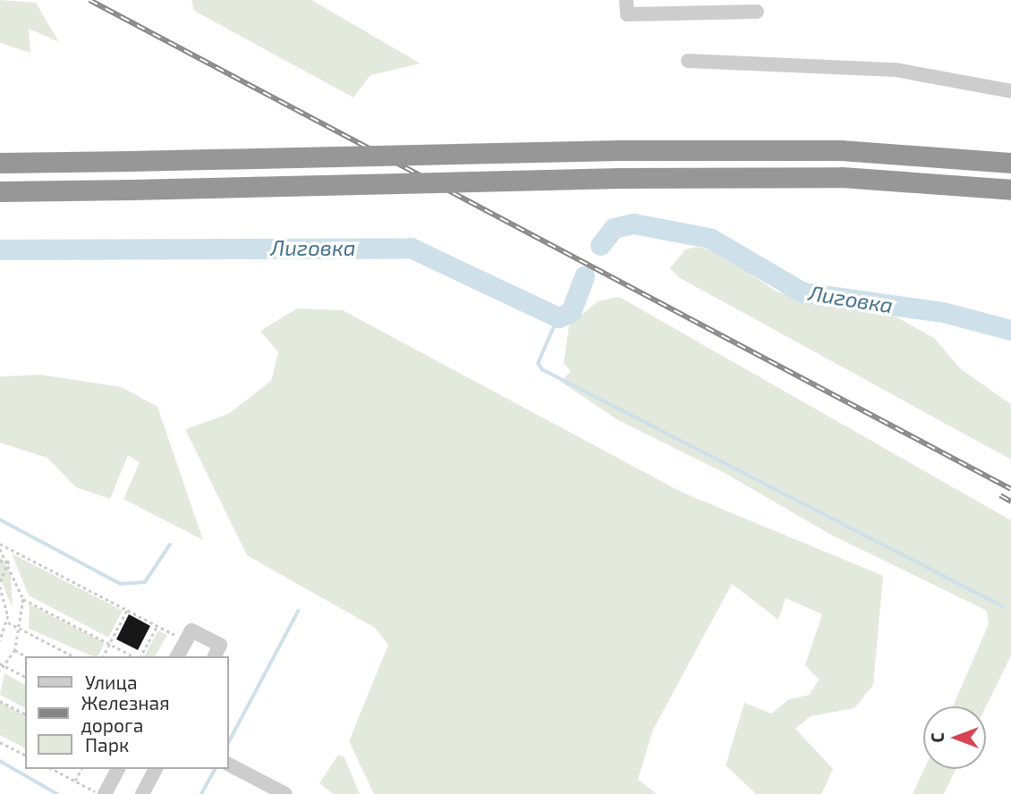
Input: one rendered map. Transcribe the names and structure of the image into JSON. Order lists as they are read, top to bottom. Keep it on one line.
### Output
{"water":["Лиговка"],"legend":["Улица","Железная дорога","Парк"],"north":"left"}
